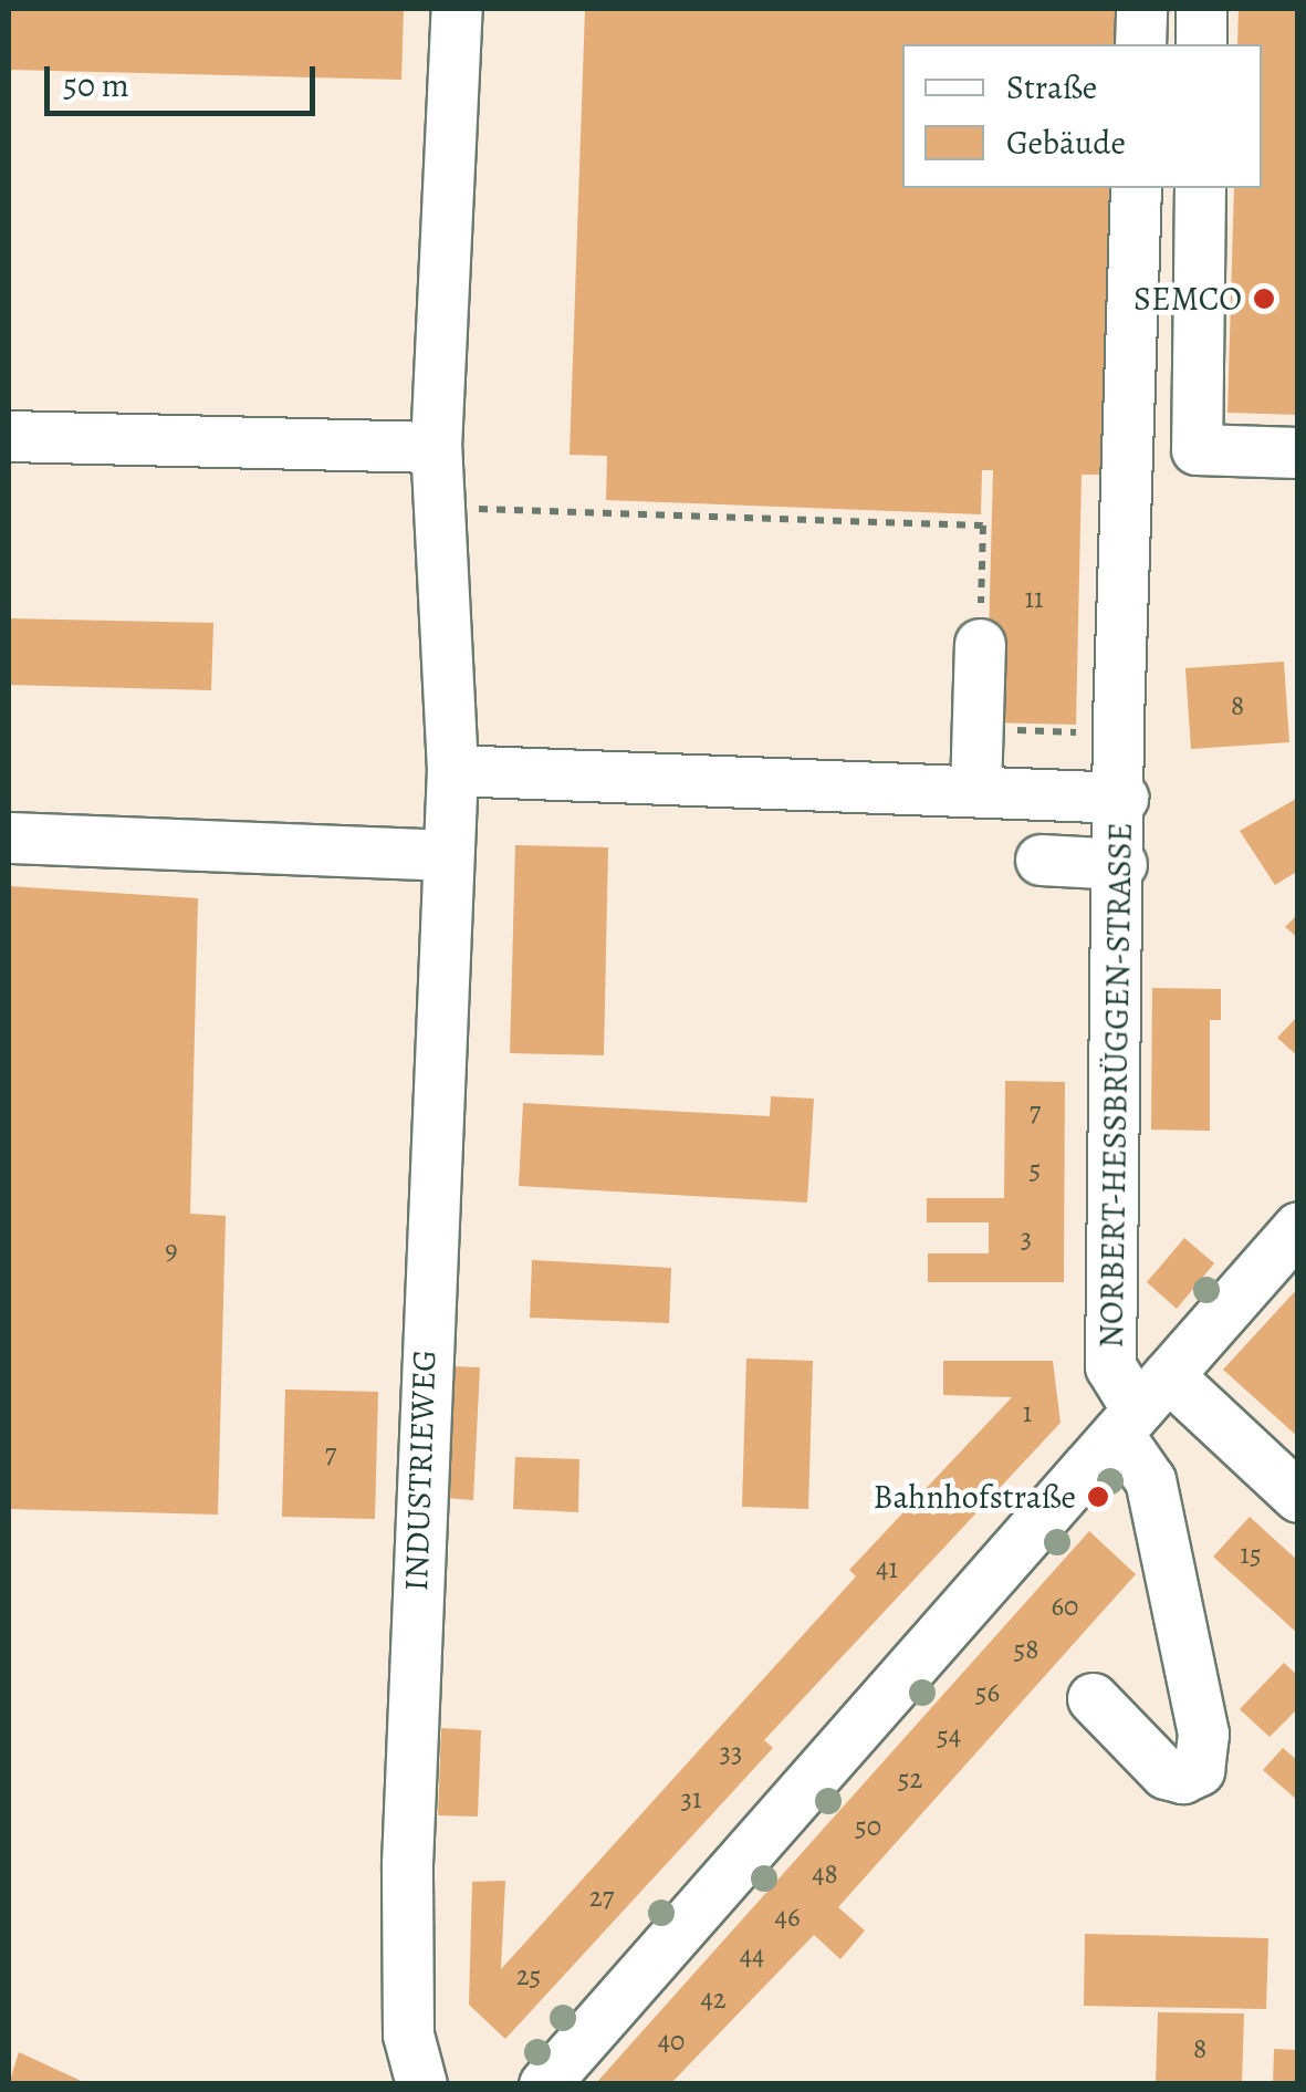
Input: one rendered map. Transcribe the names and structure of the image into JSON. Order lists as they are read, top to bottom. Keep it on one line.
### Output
{"streets":{"street":["NORBERT-HESSBRÜGGEN-STRASSE","INDUSTRIEWEG"]},"places":["SEMCO","Bahnhofstraße"],"house_numbers":["11","8","7","5","3","9","1","7","15","41","60","58","56","54","33","52","31","50","48","27","46","44","25","42","40","8"],"legend":["Straße","Gebäude"],"scale_bar":"50 m"}
